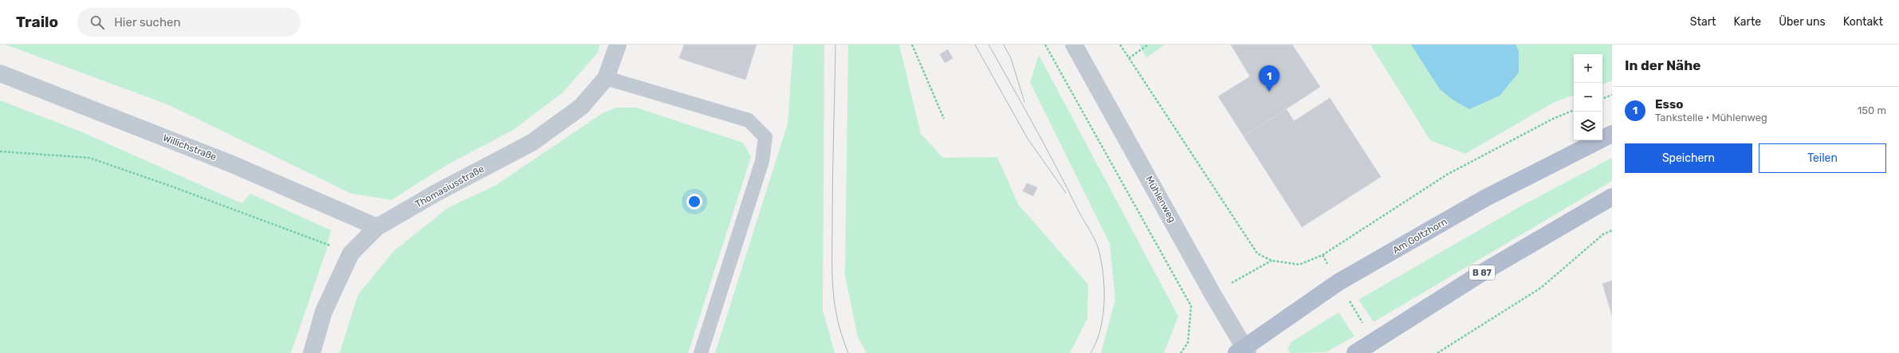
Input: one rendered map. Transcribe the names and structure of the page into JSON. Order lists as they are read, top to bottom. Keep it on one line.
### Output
{"streets":{"main road":["Am Goltzhorn","B 87"],"street":["Willichstraße","Thomasiusstraße","Mühlenweg"]},"crossings":[["Willichstraße","Thomasiusstraße"],["Mühlenweg","Am Goltzhorn"]],"page":{"header":"Trailo","search":"Hier suchen","nav":["Start","Karte","Über uns","Kontakt"],"heading":"In der Nähe","map_buttons":["+","−"],"pins":"1","list":[{"mark":"1","name":"Esso","note":"Tankstelle · Mühlenweg","value":"150 m"}],"buttons":["Speichern","Teilen"]}}
